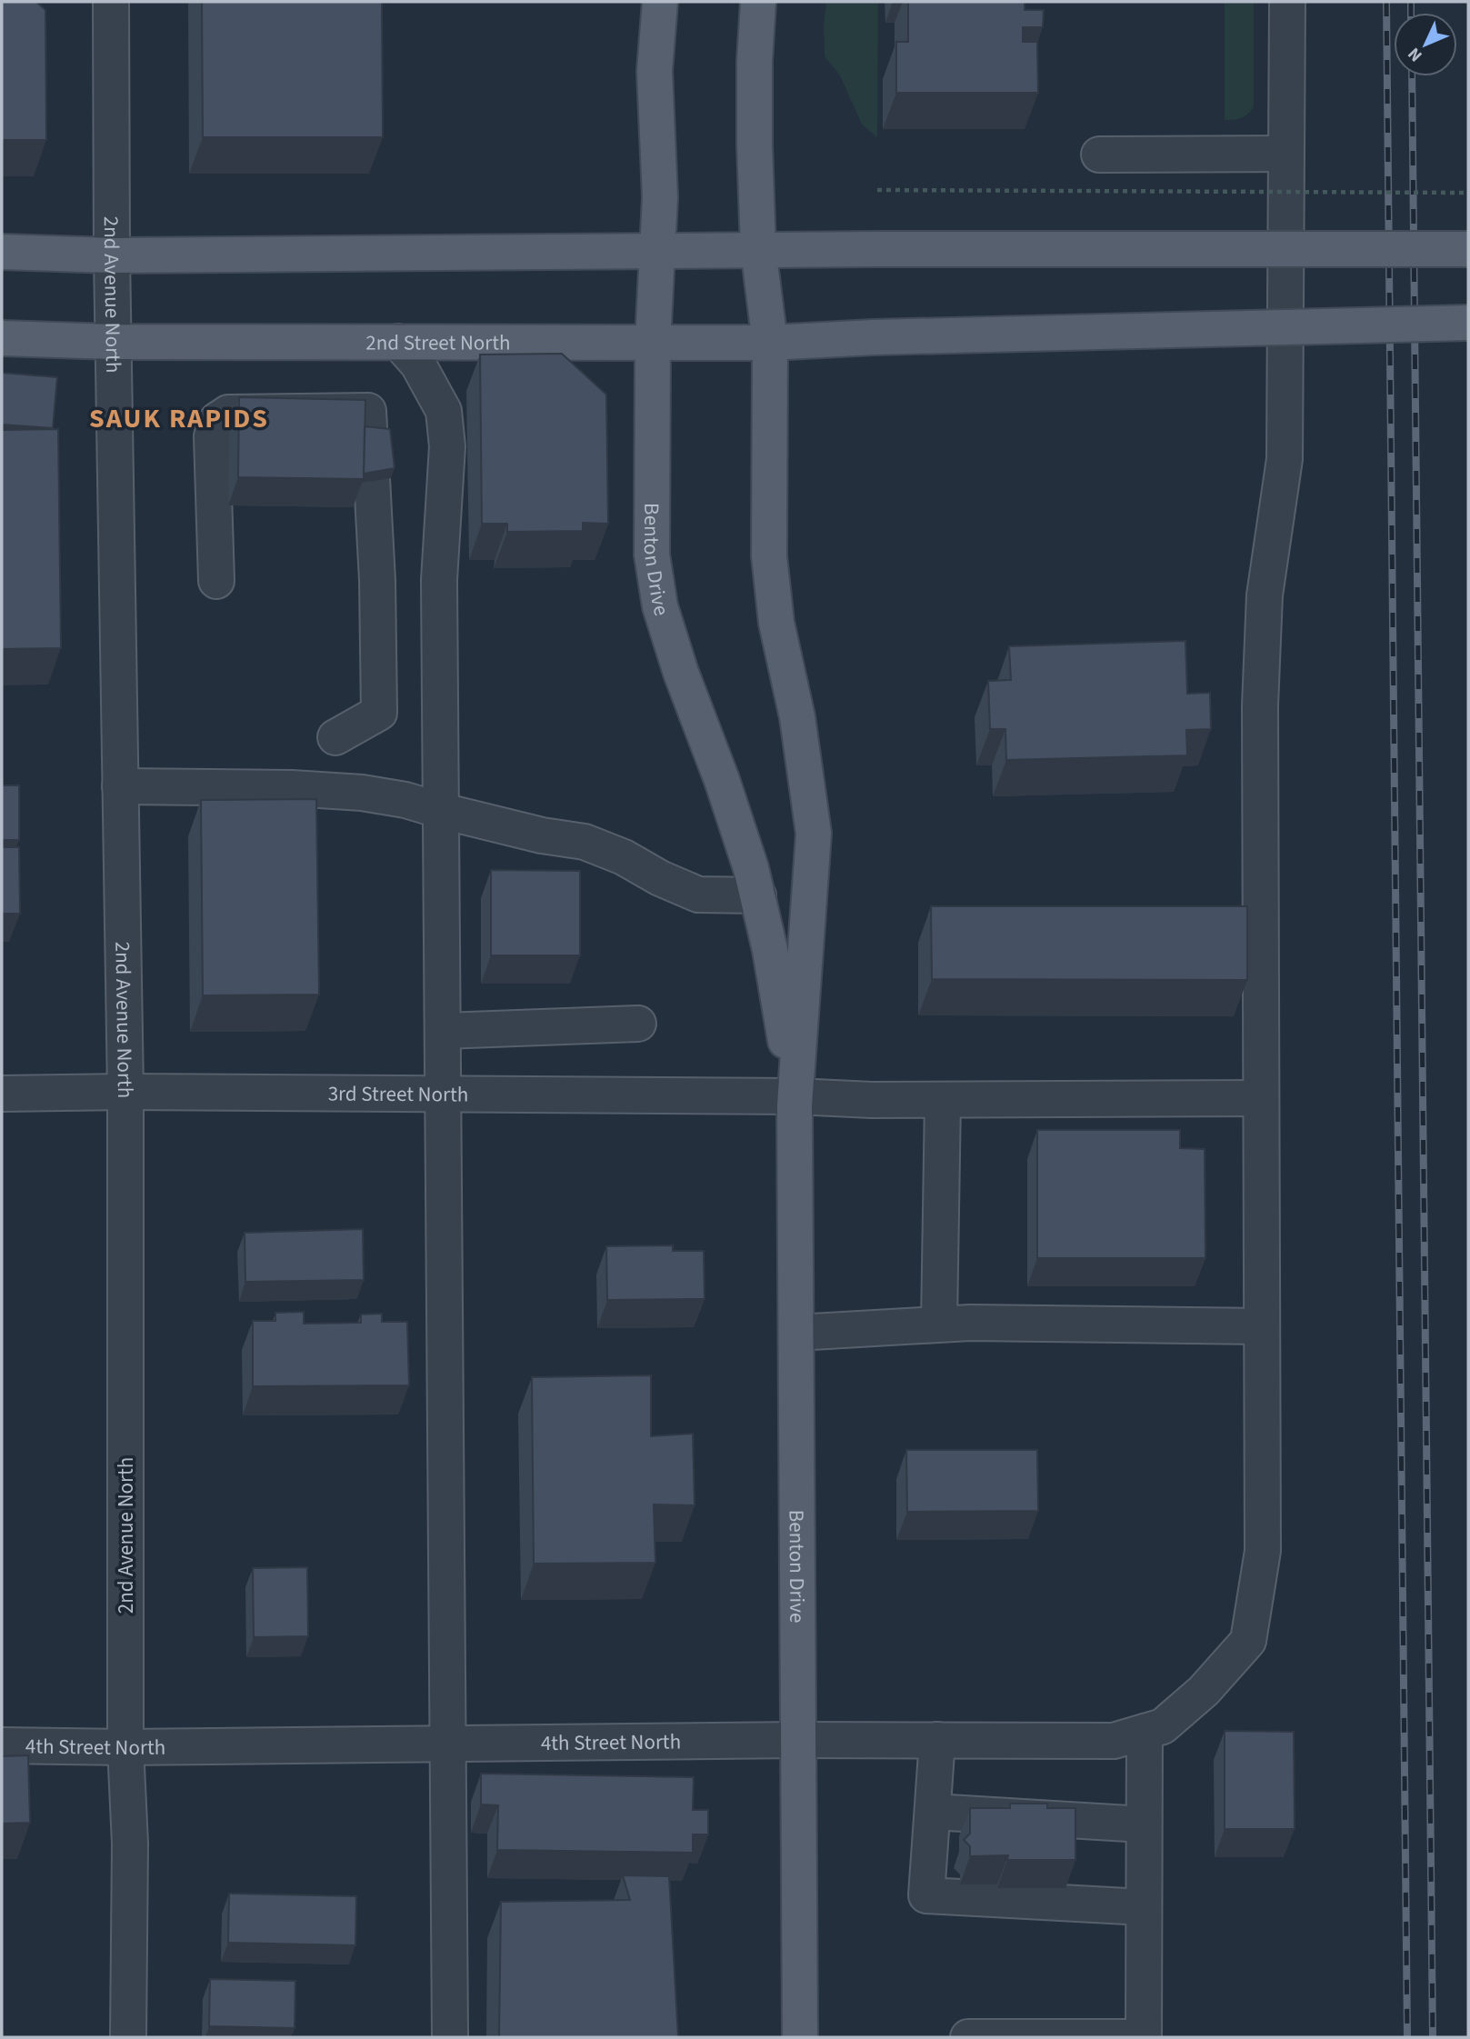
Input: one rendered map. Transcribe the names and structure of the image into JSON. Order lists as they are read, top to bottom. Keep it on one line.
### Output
{"streets":{"main road":["2nd Street North","Benton Drive"],"street":["2nd Avenue North","3rd Street North","4th Street North"]},"crossings":[["2nd Avenue North","2nd Street North"],["2nd Avenue North","3rd Street North"],["2nd Avenue North","4th Street North"],["2nd Street North","Benton Drive"],["Benton Drive","3rd Street North"],["Benton Drive","4th Street North"],["3rd Street North","4th Street North"]],"districts":["SAUK RAPIDS"],"north":"bottom left"}
